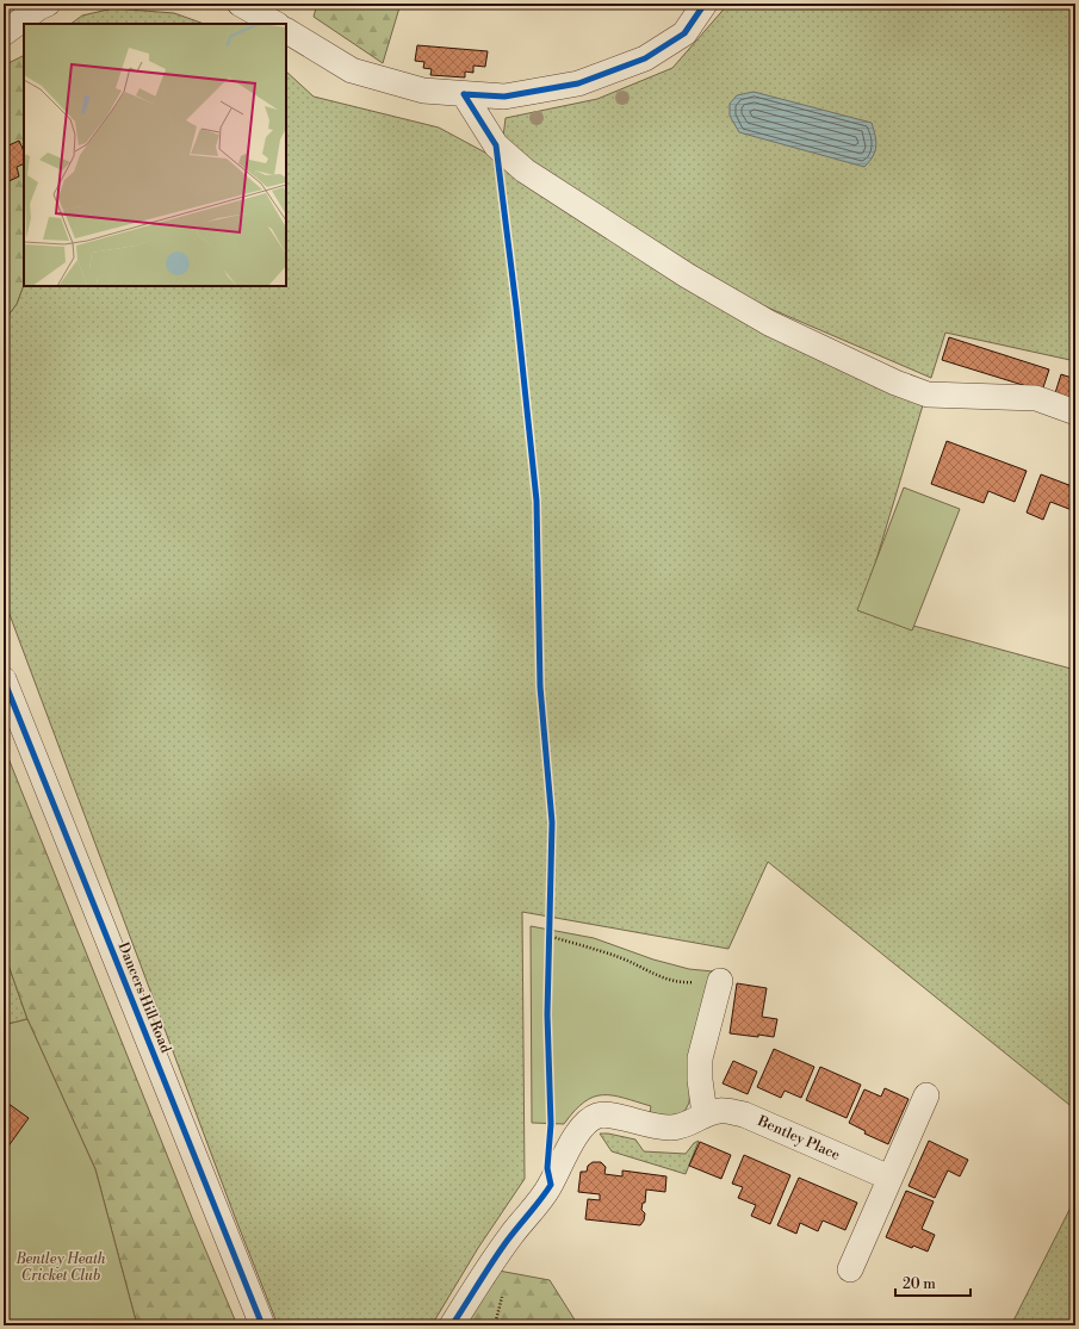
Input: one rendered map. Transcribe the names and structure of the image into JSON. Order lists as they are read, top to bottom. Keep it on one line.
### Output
{"streets":{"street":["Dancers Hill Road","Bentley Place"]},"parks":["Bentley Heath Cricket Club"],"scale_bar":"20 m"}
